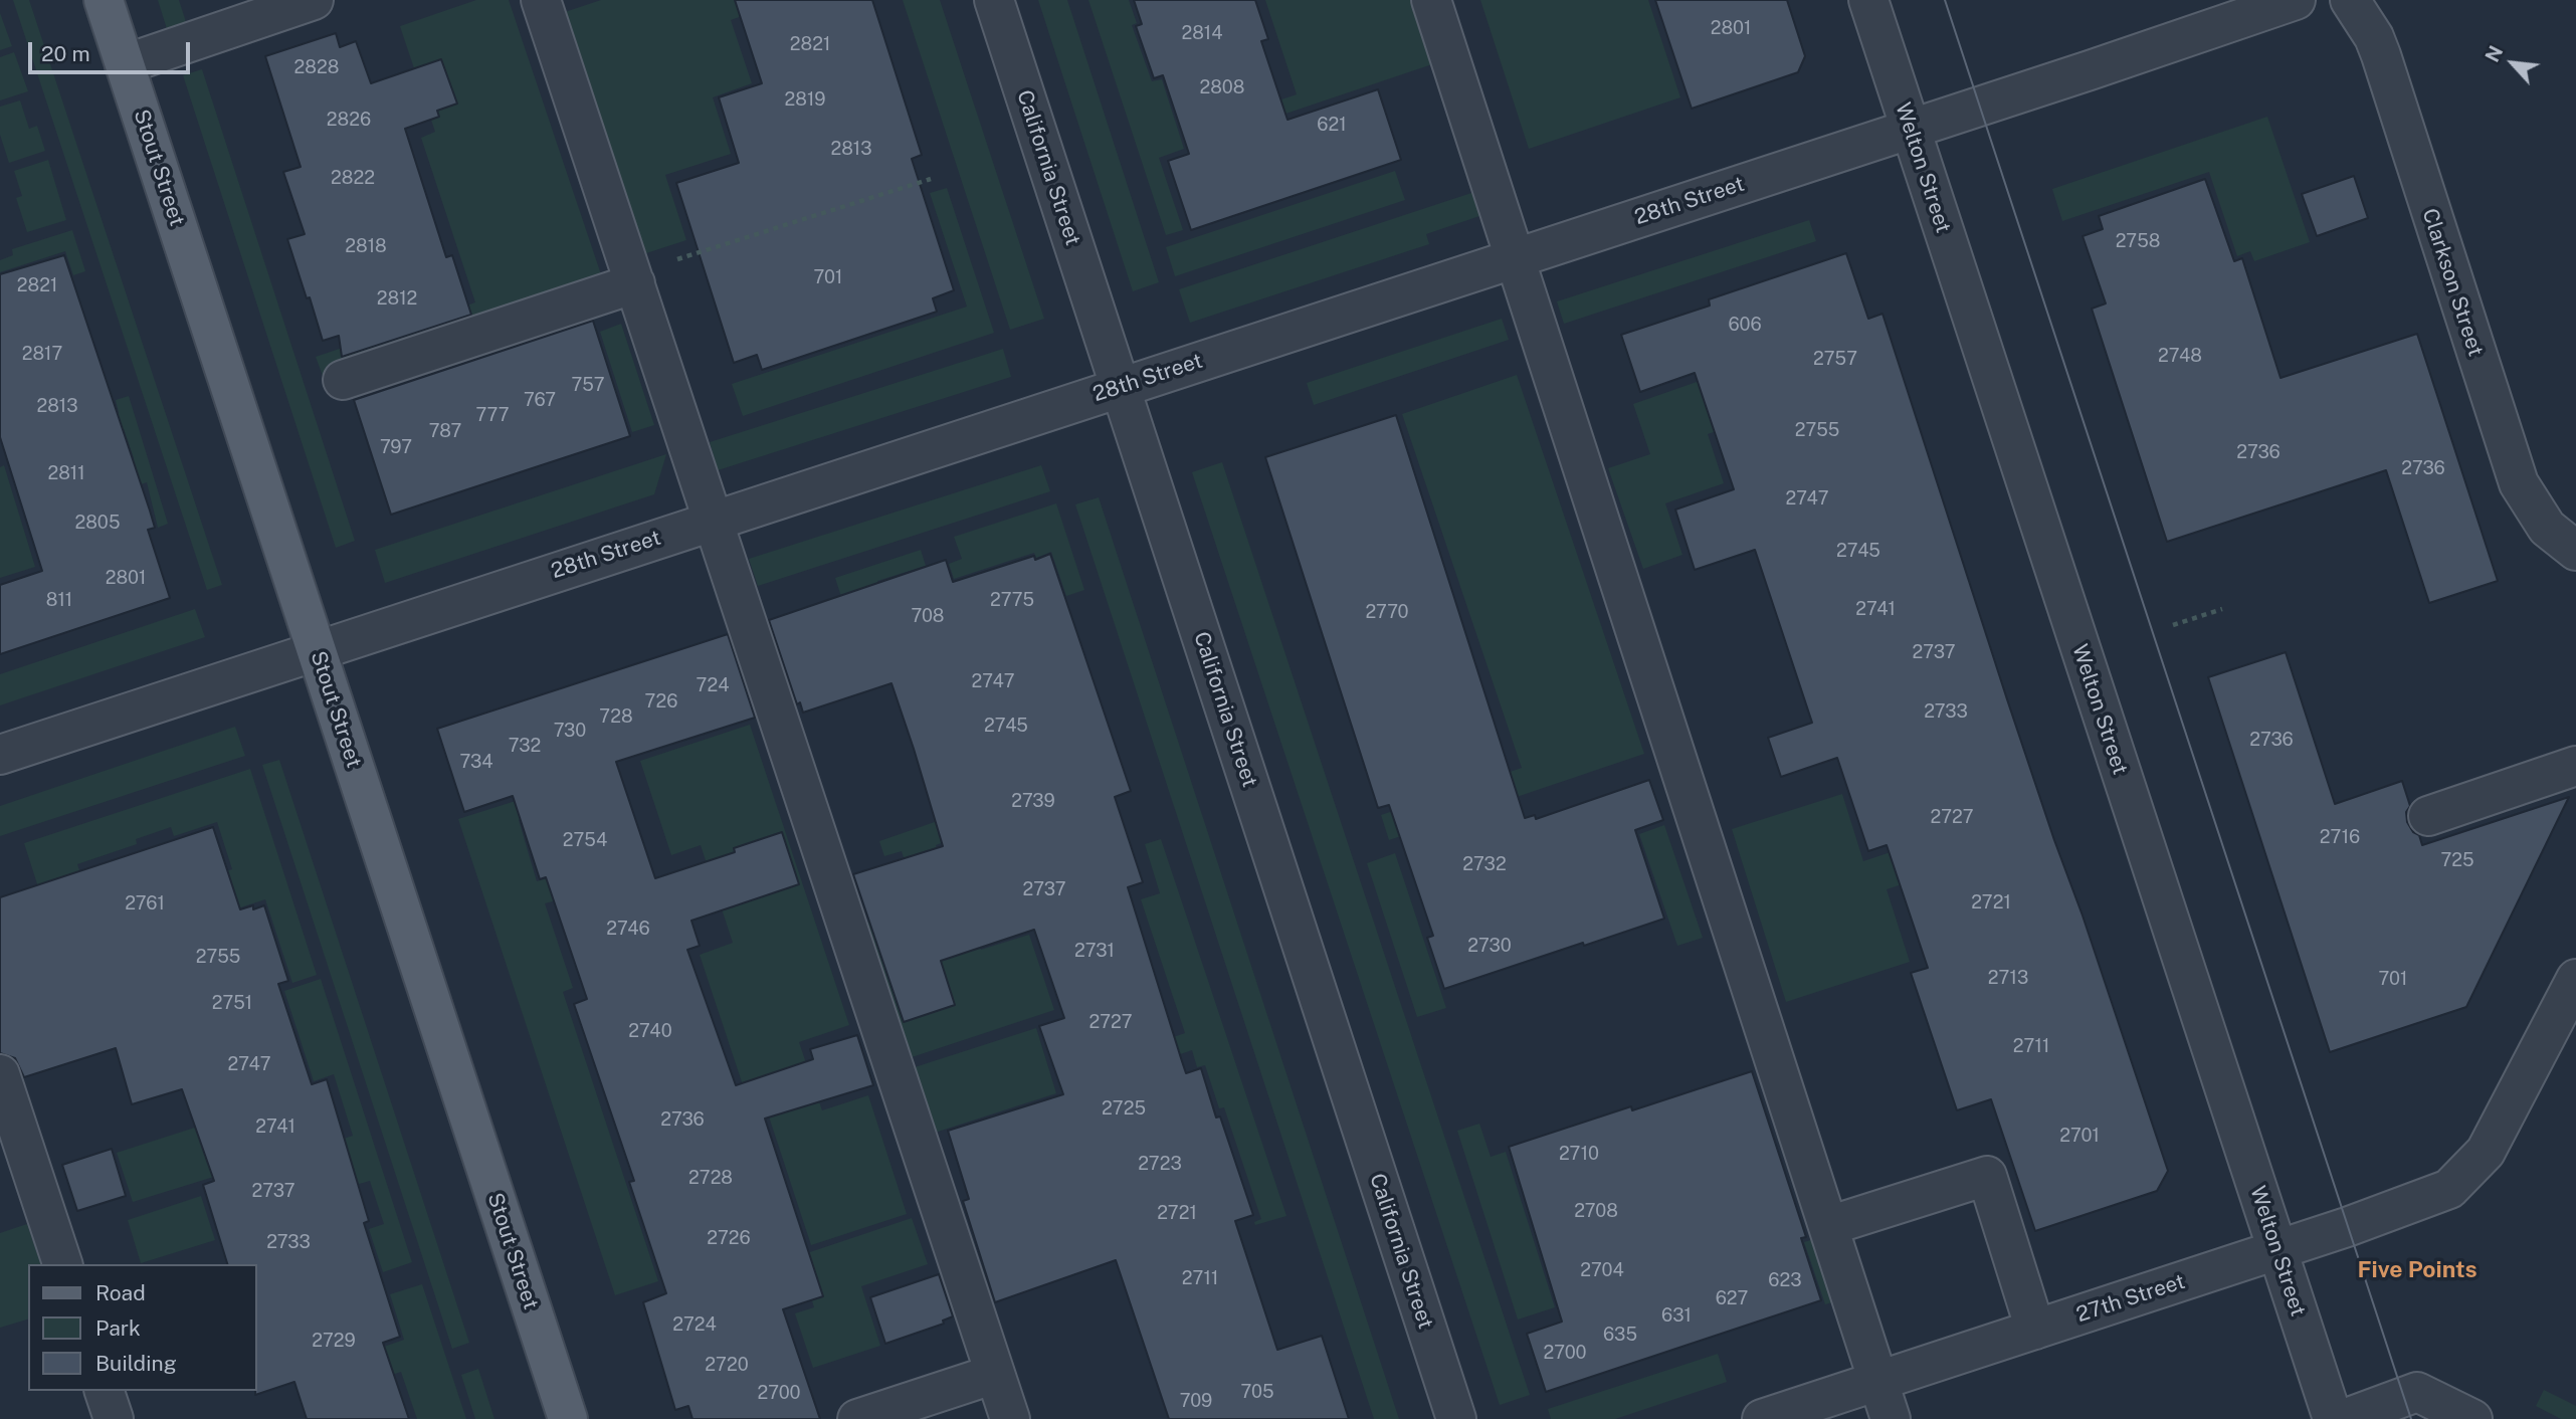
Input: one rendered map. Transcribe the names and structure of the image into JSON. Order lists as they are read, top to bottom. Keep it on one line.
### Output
{"streets":{"main road":["Stout Street"],"street":["California Street","Welton Street","28th Street","Clarkson Street","27th Street"]},"crossings":[["Stout Street","28th Street"],["California Street","28th Street"],["Welton Street","28th Street"],["Welton Street","27th Street"]],"districts":["Five Points"],"house_numbers":["2801","2814","2821","2828","2808","2819","2826","621","2813","2822","2758","2818","701","2821","2812","606","2817","2748","2757","757","767","2813","777","2755","787","797","2736","2736","2811","2747","2805","2745","2801","811","2775","2741","2770","708","2737","2747","724","726","2733","728","2745","730","2736","732","734","2739","2727","2716","2754","725","2732","2737","2721","2761","2746","2730","2731","2755","2713","701","2751","2727","2740","2711","2747","2725","2736","2741","2701","2710","2723","2728","2737","2708","2721","2726","2733","2704","2711","623","627","631","2724","635","2729","2700","2720","705","2700","709"],"legend":["Road","Park","Building"],"scale_bar":"20 m","north":"top left"}
